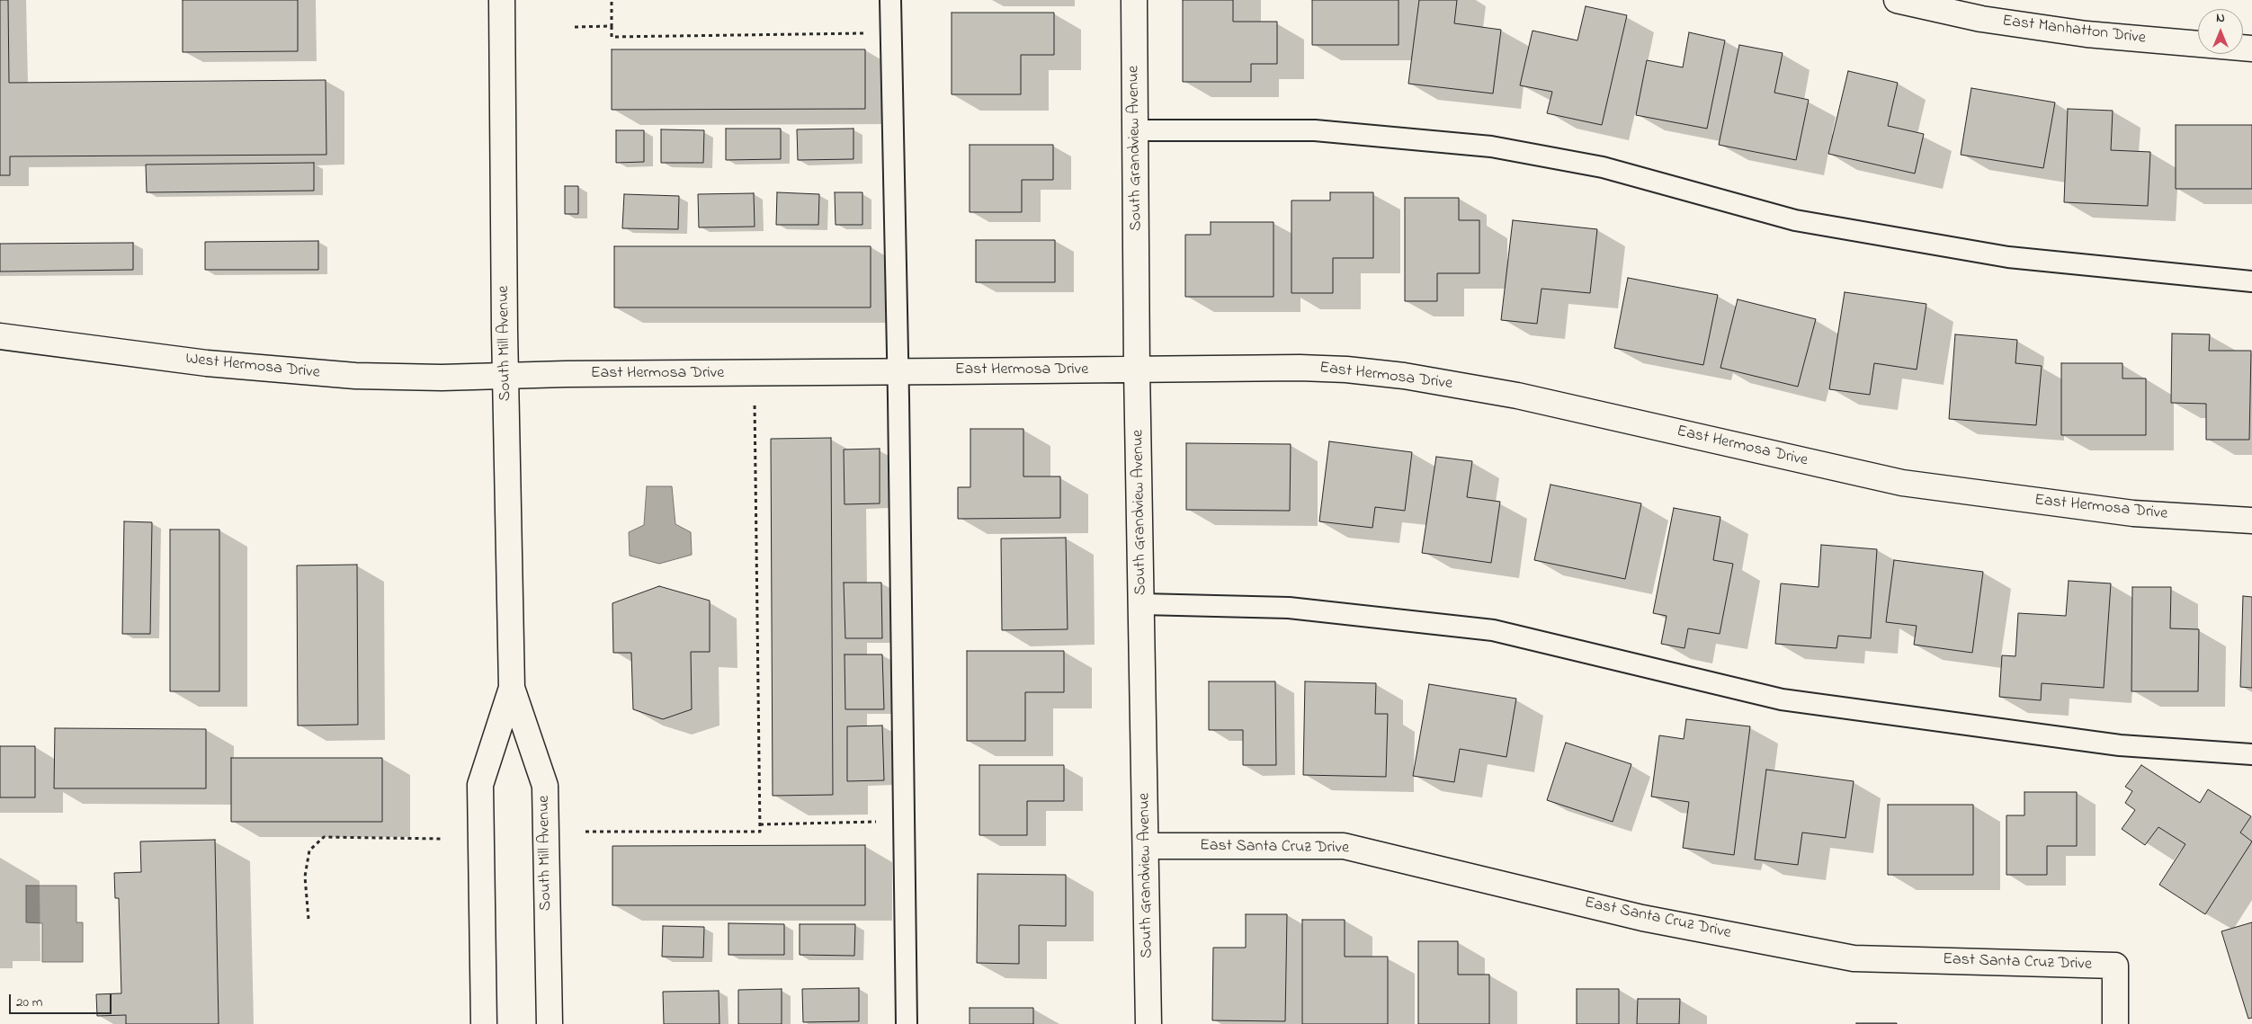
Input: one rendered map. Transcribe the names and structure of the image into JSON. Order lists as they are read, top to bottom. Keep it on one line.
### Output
{"streets":{"street":["East Manhatton Drive","South Grandview Avenue","South Mill Avenue","West Hermosa Drive","East Hermosa Drive","East Santa Cruz Drive"]},"crossings":[["South Grandview Avenue","East Hermosa Drive"],["South Grandview Avenue","East Santa Cruz Drive"],["South Mill Avenue","West Hermosa Drive"],["South Mill Avenue","East Hermosa Drive"],["West Hermosa Drive","East Hermosa Drive"]],"scale_bar":"20 m","north":"top"}
